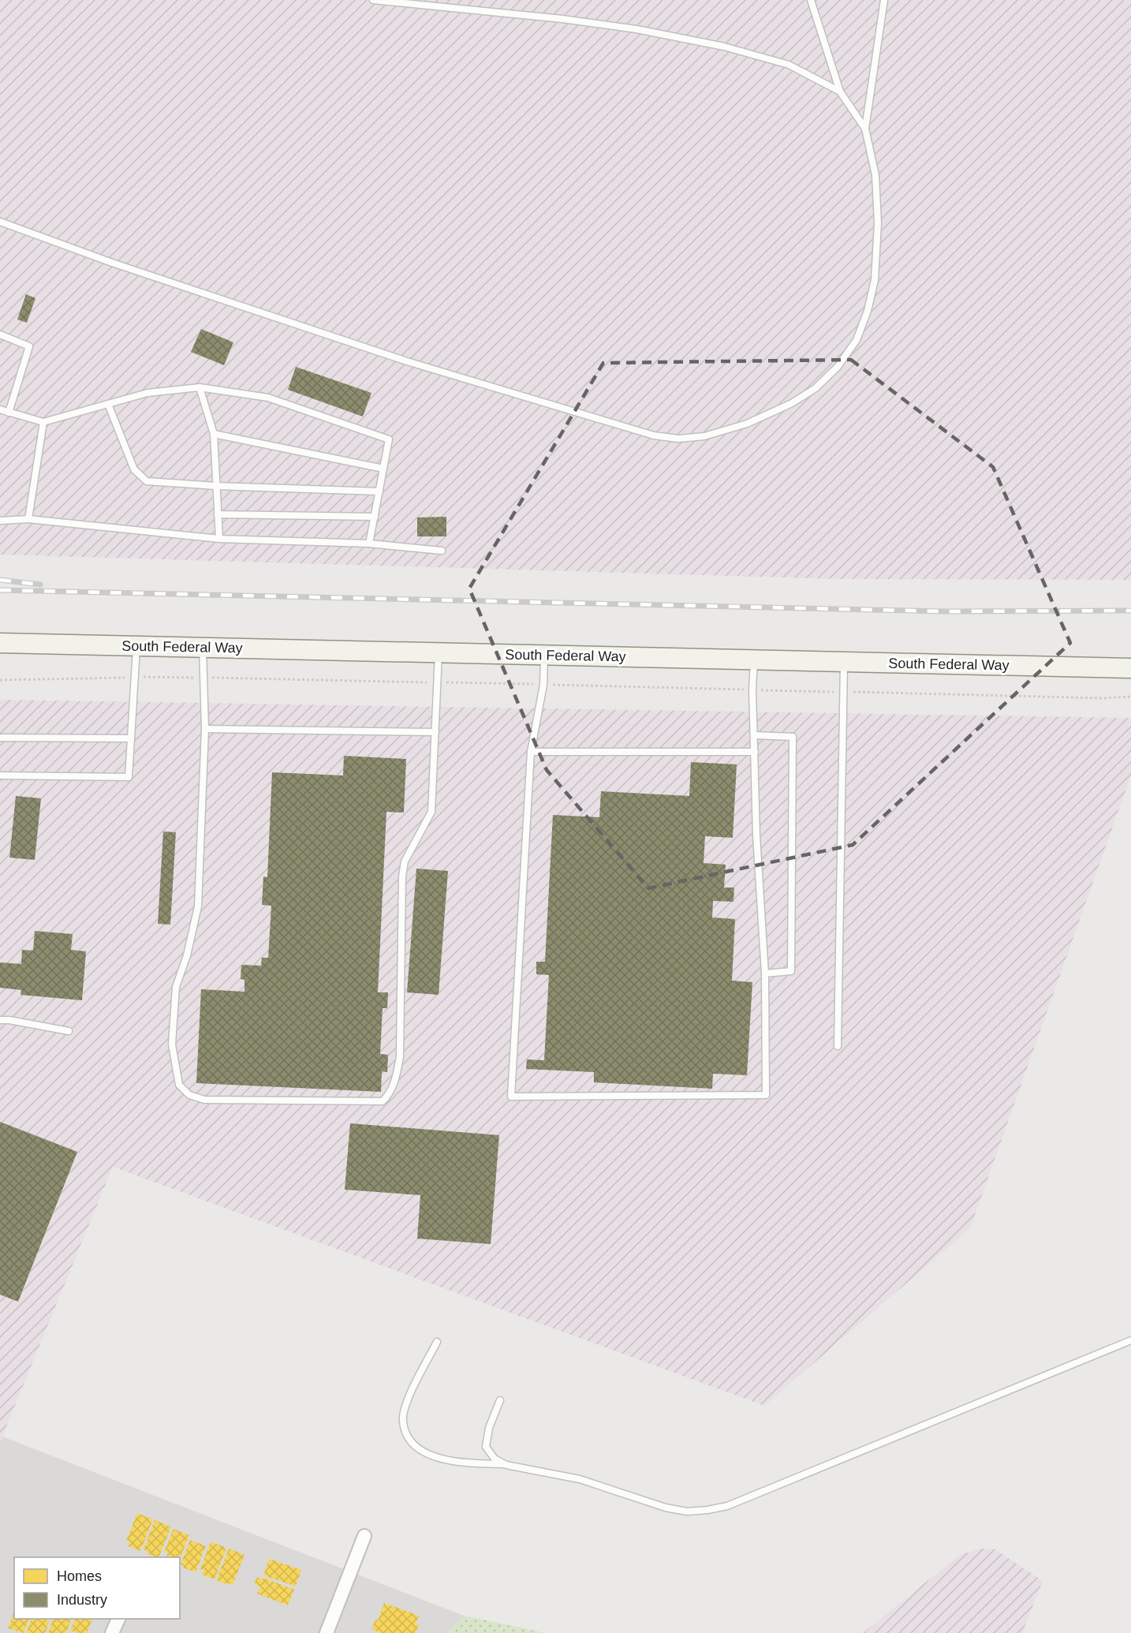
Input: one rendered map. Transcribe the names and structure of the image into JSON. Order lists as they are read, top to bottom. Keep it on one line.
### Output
{"streets":{"main road":["South Federal Way"]},"legend":["Homes","Industry"]}
